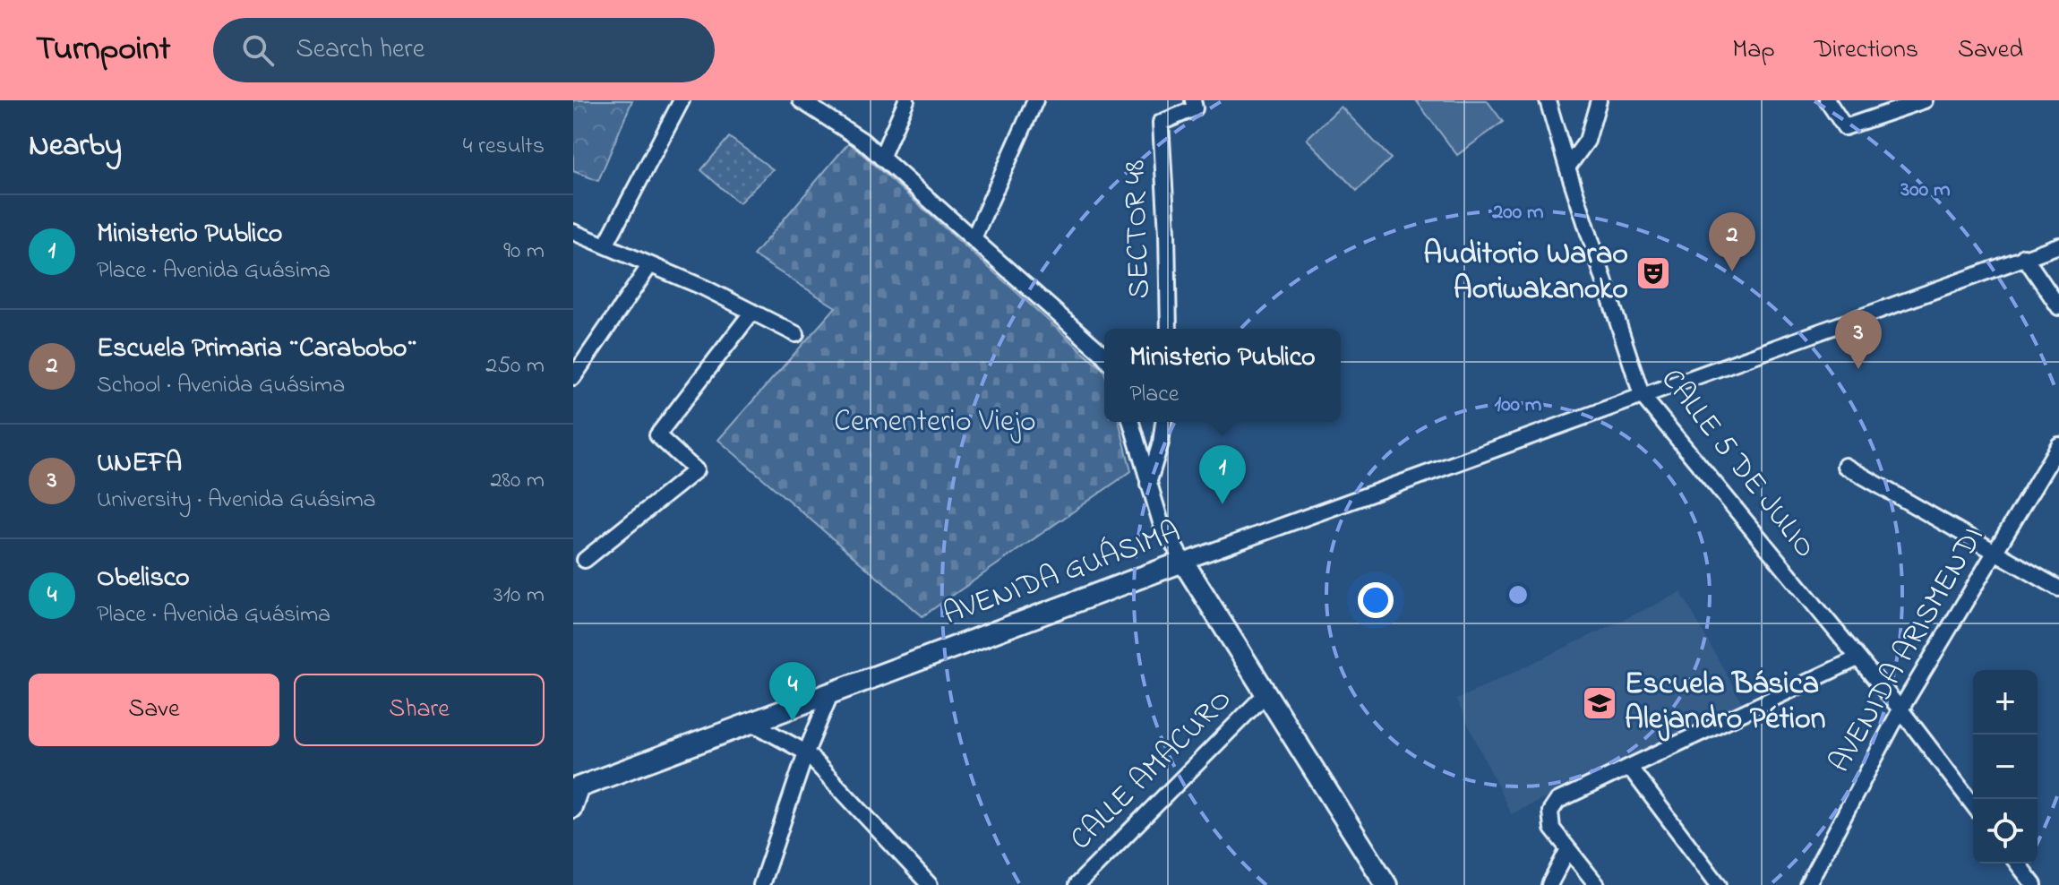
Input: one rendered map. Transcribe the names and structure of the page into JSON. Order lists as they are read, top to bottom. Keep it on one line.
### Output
{"streets":{"main road":["AVENIDA GUÁSIMA"],"street":["SECTOR 48","CALLE 5 DE JULIO","AVENIDA ARISMENDI","CALLE AMACURO"]},"crossings":[["CALLE 5 DE JULIO","AVENIDA GUÁSIMA"],["CALLE 5 DE JULIO","AVENIDA ARISMENDI"]],"parks":["Cementerio Viejo"],"places":{"theatre":["Auditorio Warao Aoriwakanoko"],"school or university":["Escuela Básica Alejandro Pétion"]},"page":{"header":"Turnpoint","search":"Search here","nav":["Map","Directions","Saved"],"heading":["Nearby","4 results"],"list":[{"mark":"1","name":"Ministerio Publico","note":"Place · Avenida Guásima","value":"90 m"},{"mark":"2","name":"Escuela Primaria ¨Carabobo¨","note":"School · Avenida Guásima","value":"250 m"},{"mark":"3","name":"UNEFA","note":"University · Avenida Guásima","value":"280 m"},{"mark":"4","name":"Obelisco","note":"Place · Avenida Guásima","value":"310 m"}],"pins":["2","3","1","4"],"popup":["Ministerio Publico","Place"],"buttons":["Save","Share"],"map_buttons":["+","−"]},"rings":["300 m","200 m","100 m"]}
